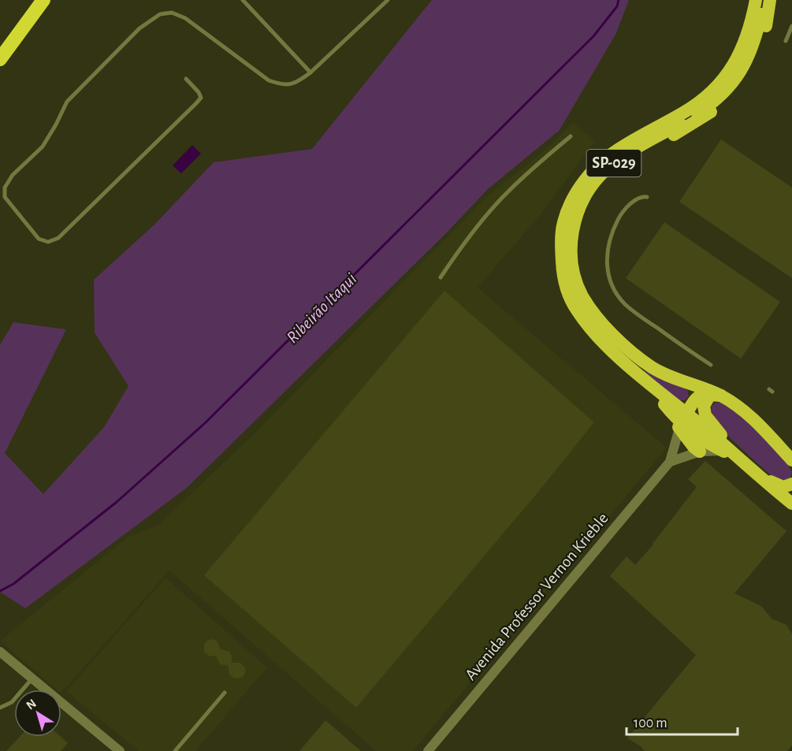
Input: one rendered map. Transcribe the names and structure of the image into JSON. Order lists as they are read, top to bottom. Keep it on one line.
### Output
{"streets":{"highway":["SP-029"],"street":["Avenida Professor Vernon Krieble"]},"crossings":[["SP-029","Avenida Professor Vernon Krieble"]],"water":["Ribeirão Itaqui"],"scale_bar":"100 m","north":"top left"}
